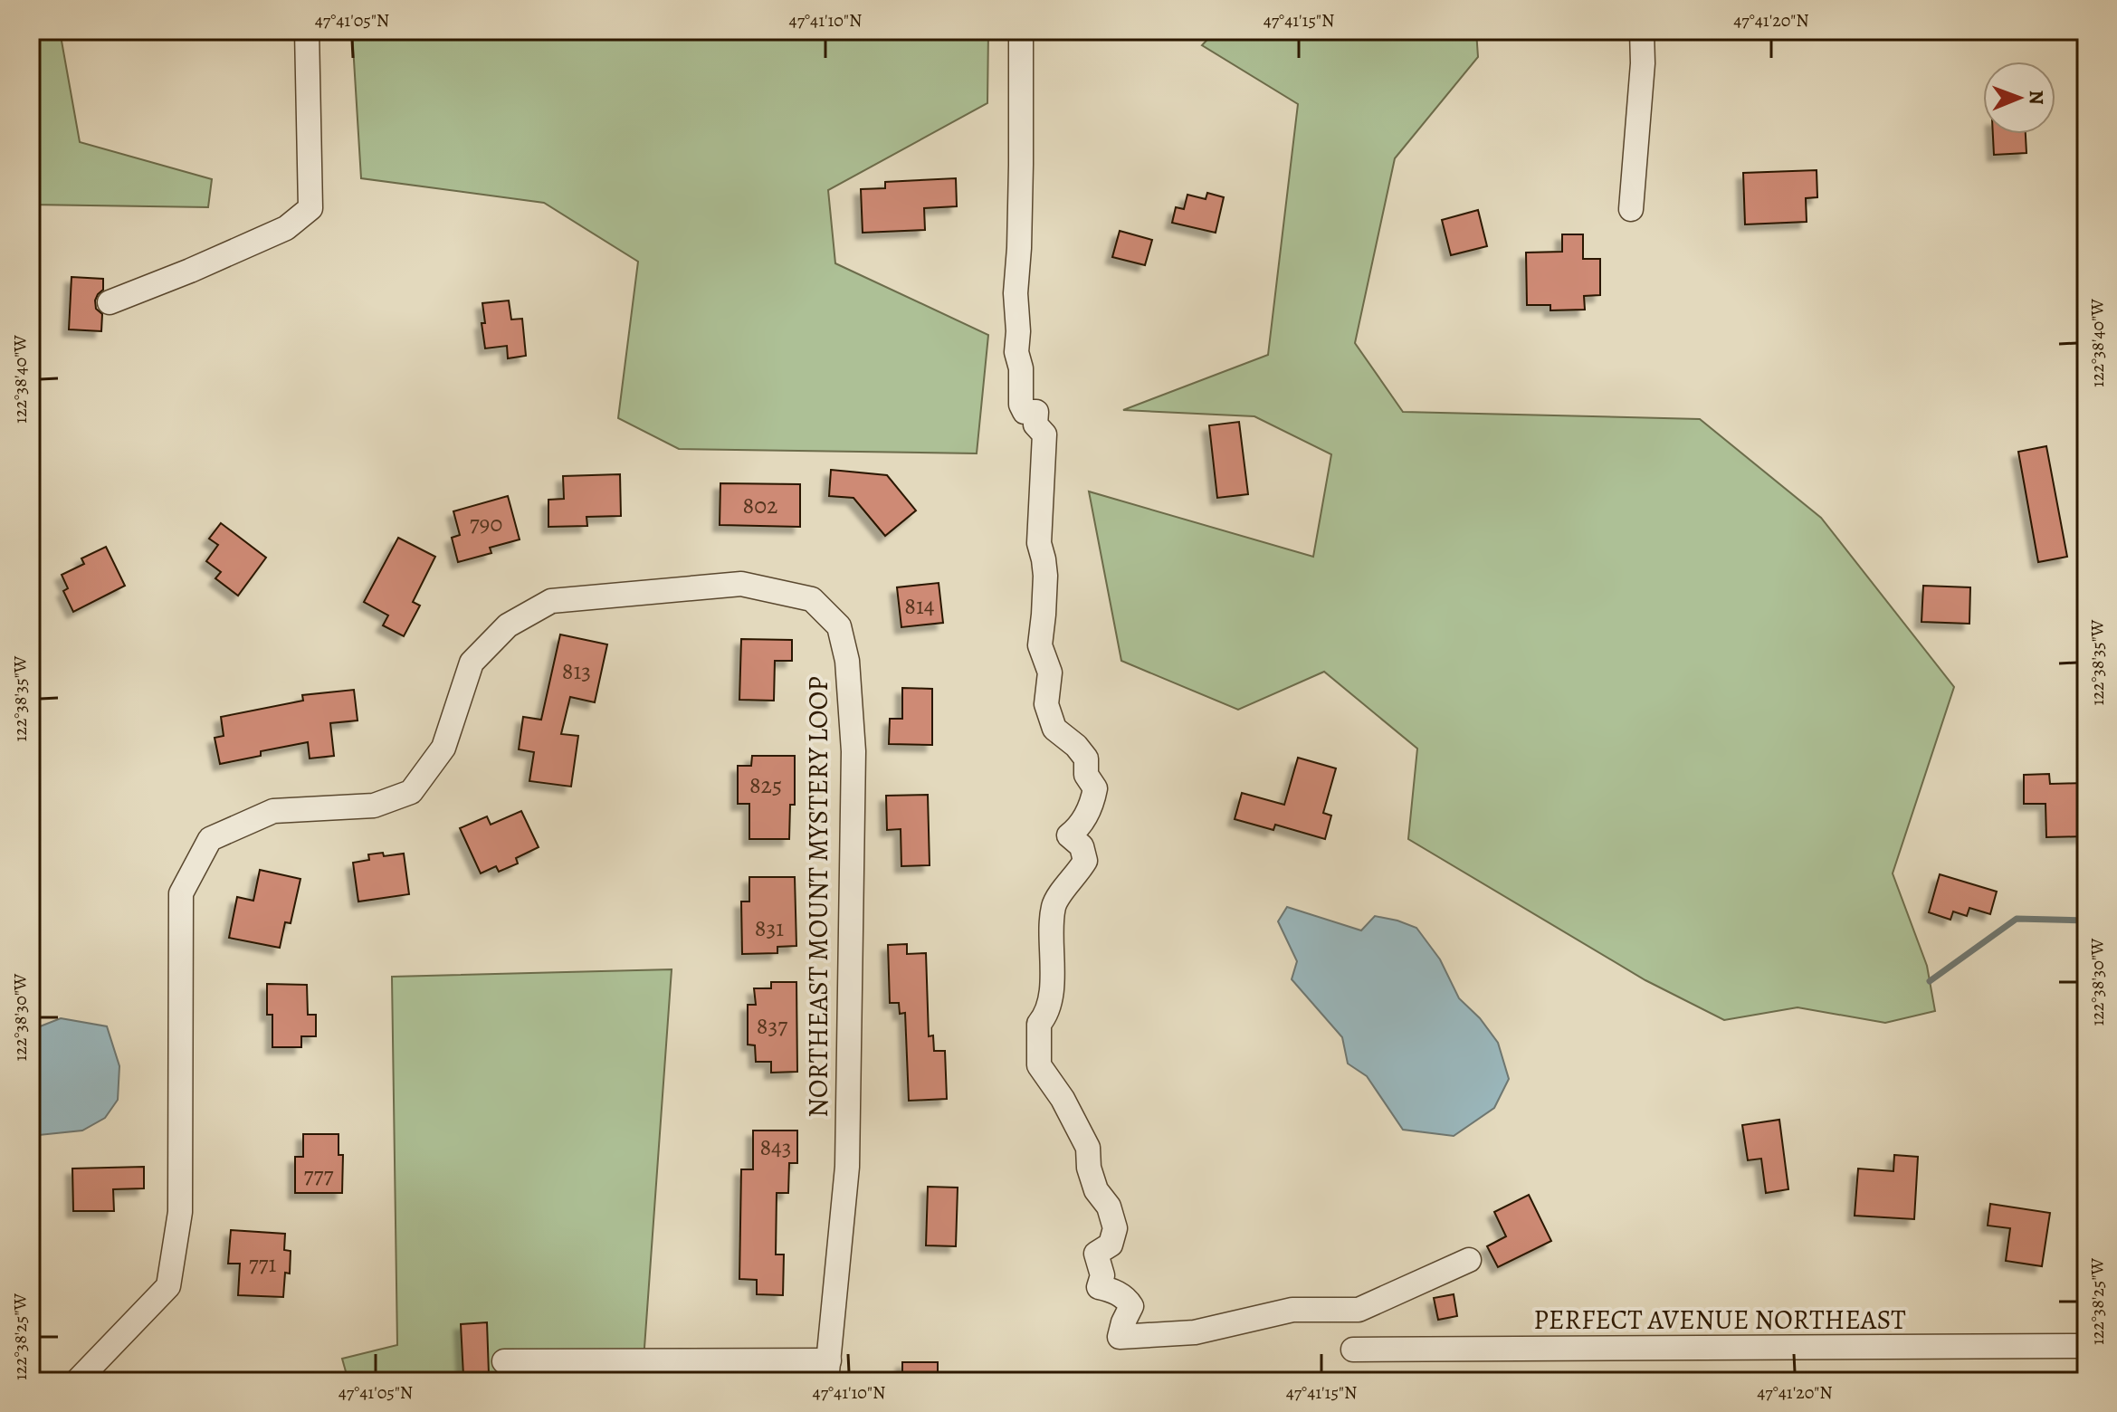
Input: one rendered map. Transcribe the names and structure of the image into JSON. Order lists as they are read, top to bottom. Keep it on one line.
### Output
{"streets":{"street":["NORTHEAST MOUNT MYSTERY LOOP","PERFECT AVENUE NORTHEAST"]},"house_numbers":["802","790","814","813","825","831","837","843","777","771"],"north":"right","coordinates":["47°41'05\"N","47°41'10\"N","47°41'15\"N","47°41'20\"N","122°38'40\"W","122°38'35\"W","122°38'30\"W","122°38'25\"W"]}
